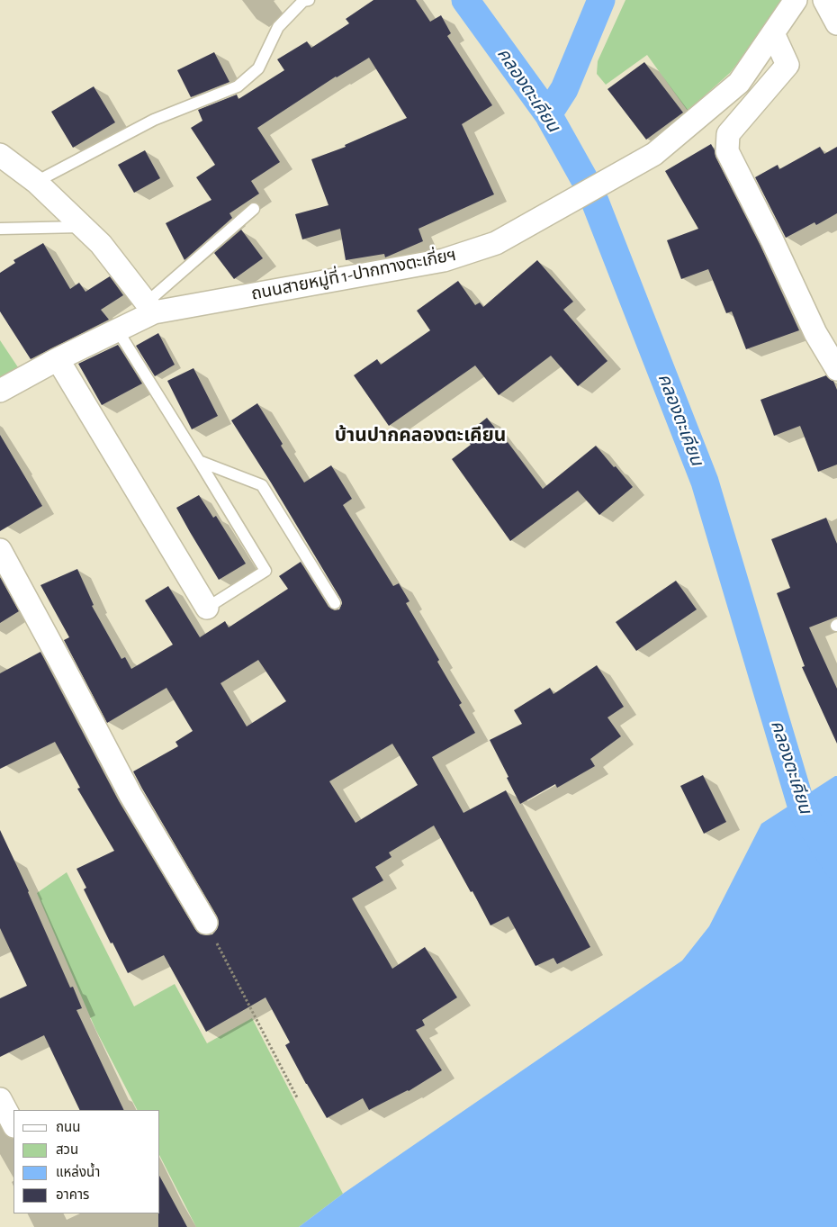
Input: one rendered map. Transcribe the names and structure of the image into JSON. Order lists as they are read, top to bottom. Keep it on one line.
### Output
{"streets":{"street":["ถนนสายหมู่ที่ 1-ปากทางตะเกี่ยฯ"]},"districts":["บ้านปากคลองตะเคียน"],"water":["คลองตะเคียน"],"legend":["ถนน","สวน","แหล่งน้ำ","อาคาร"]}
